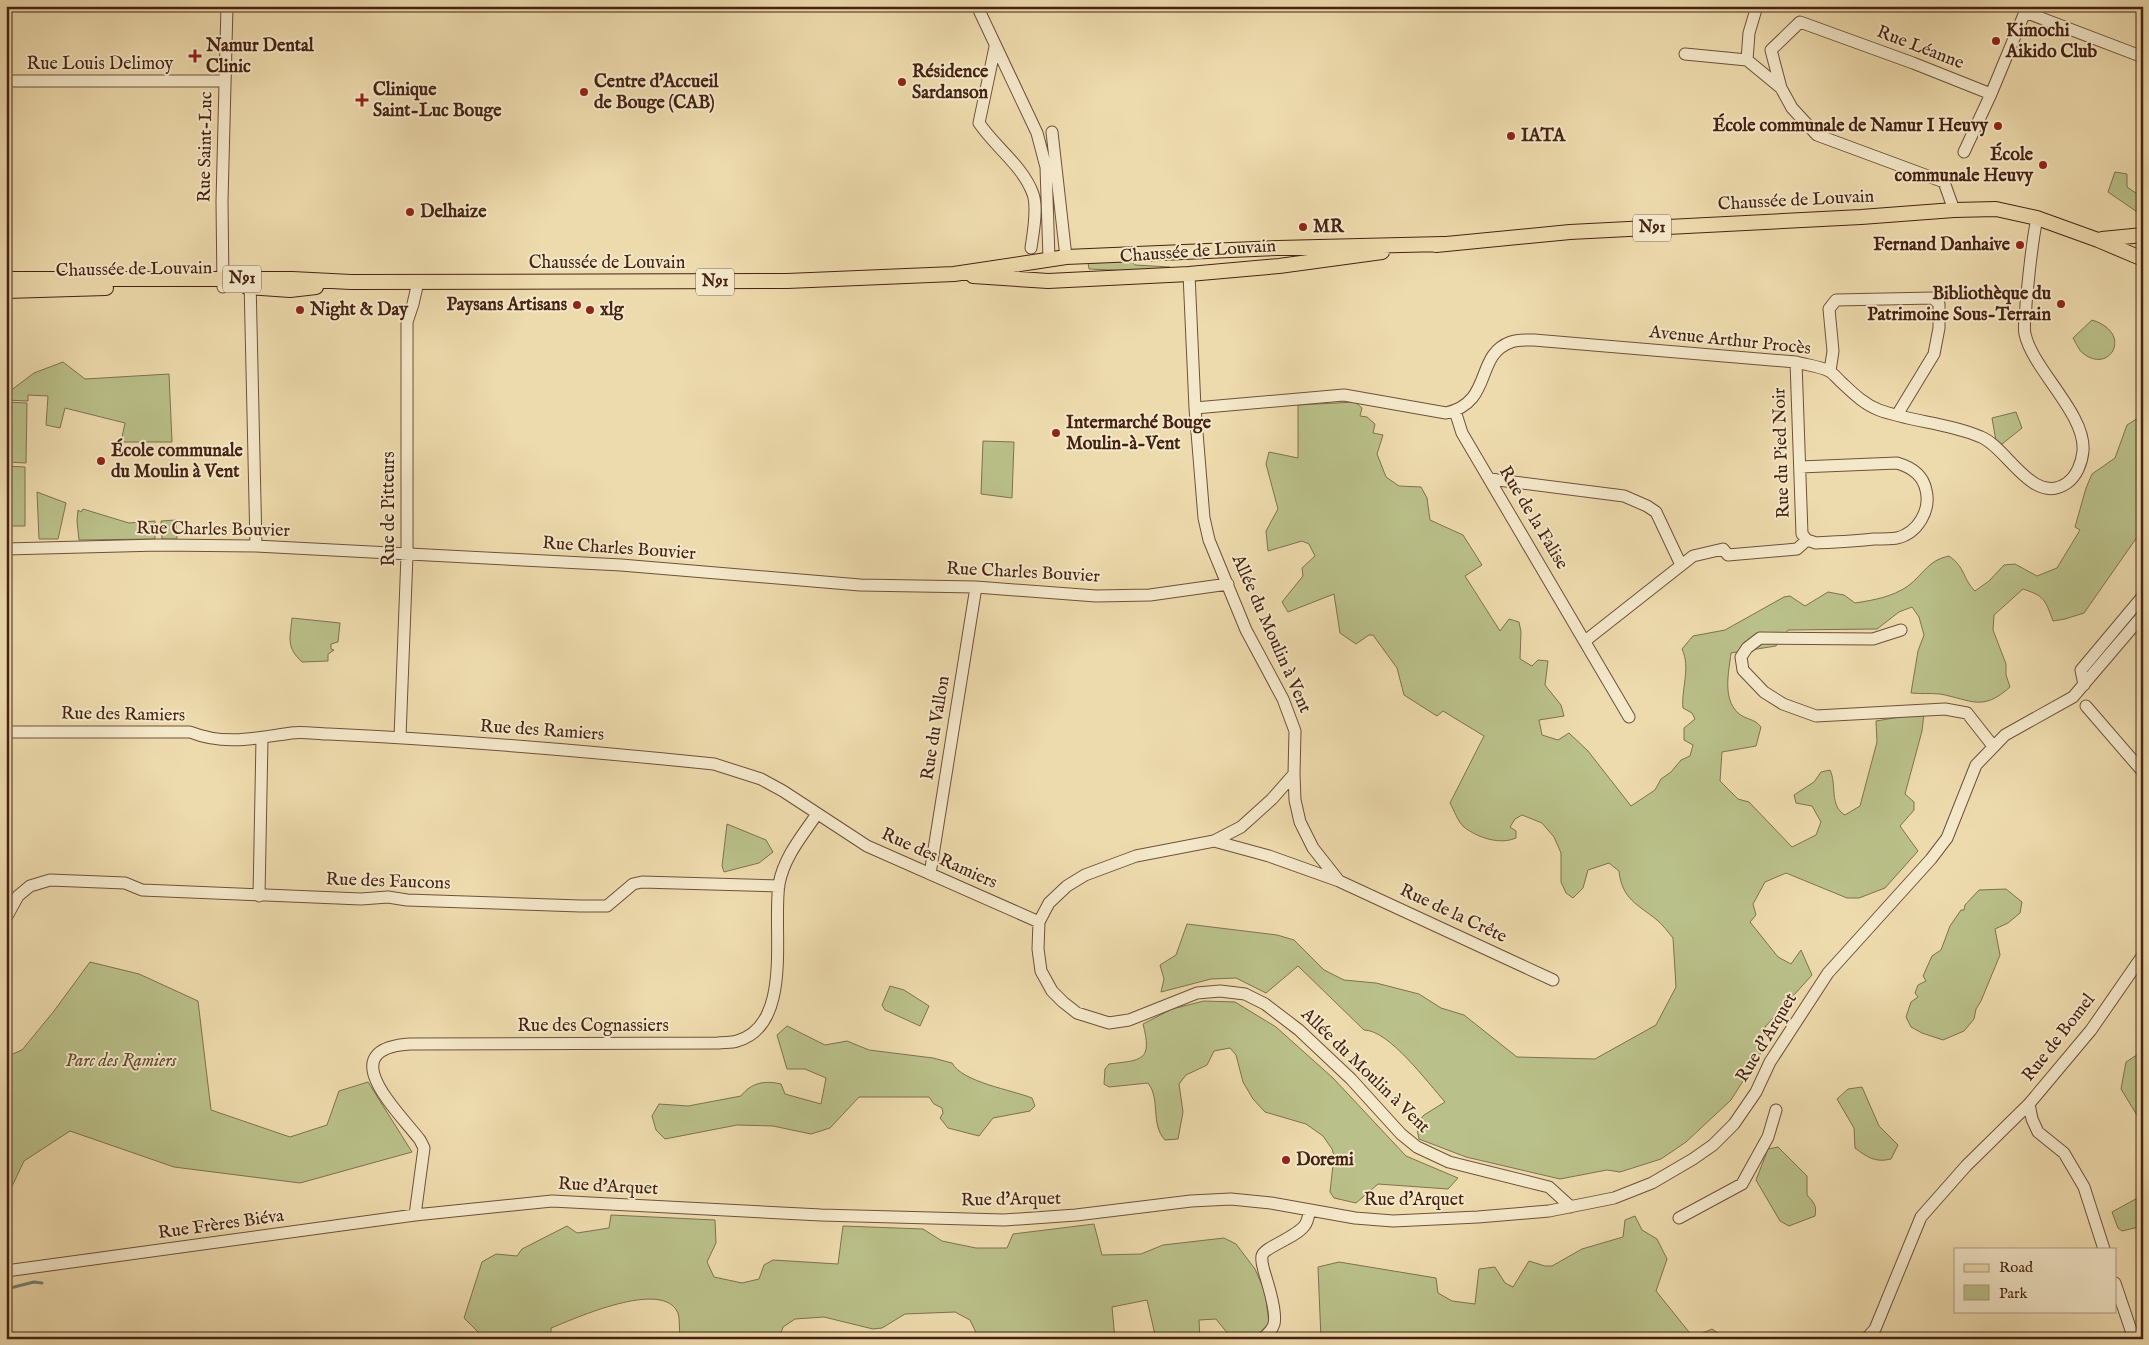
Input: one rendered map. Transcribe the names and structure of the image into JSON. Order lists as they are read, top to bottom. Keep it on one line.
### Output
{"streets":{"main road":["Chaussée de Louvain","N91"],"street":["Rue Léanne","Rue Louis Delimoy","Rue Saint-Luc","Avenue Arthur Procès","Rue du Pied Noir","Rue de Pitteurs","Rue de la Falise","Rue Charles Bouvier","Allée du Moulin à Vent","Rue des Ramiers","Rue du Vallon","Rue des Faucons","Rue de la Crête","Rue des Cognassiers","Rue d'Arquet","Rue de Bomel","Rue Frères Biéva"]},"crossings":[["Rue Louis Delimoy","Rue Saint-Luc"],["Rue Saint-Luc","Chaussée de Louvain"],["Chaussée de Louvain","N91"],["Chaussée de Louvain","Avenue Arthur Procès"],["Chaussée de Louvain","Rue de Pitteurs"],["Chaussée de Louvain","Allée du Moulin à Vent"],["Avenue Arthur Procès","Rue du Pied Noir"],["Avenue Arthur Procès","Rue de la Falise"],["Rue de Pitteurs","Rue Charles Bouvier"],["Rue de Pitteurs","Rue des Ramiers"],["Rue Charles Bouvier","Allée du Moulin à Vent"],["Rue Charles Bouvier","Rue du Vallon"],["Allée du Moulin à Vent","Rue des Ramiers"],["Allée du Moulin à Vent","Rue de la Crête"],["Allée du Moulin à Vent","Rue d'Arquet"],["Rue des Ramiers","Rue du Vallon"],["Rue des Ramiers","Rue des Cognassiers"],["Rue des Faucons","Rue des Cognassiers"],["Rue des Cognassiers","Rue Frères Biéva"],["Rue d'Arquet","Rue Frères Biéva"]],"parks":["Parc des Ramiers"],"places":{"other":["Kimochi Aikido Club","Résidence Sardanson","Centre d'Accueil de Bouge (CAB)","École communale de Namur I Heuvy","IATA","École communale Heuvy","Delhaize","MR","Fernand Danhaive","Bibliothèque du Patrimoine Sous-Terrain","Paysans Artisans","Night & Day","xlg","Intermarché Bouge Moulin-à-Vent","École communale du Moulin à Vent","Doremi"],"health":["Namur Dental Clinic","Clinique Saint-Luc Bouge"]},"legend":["Road","Park"]}
